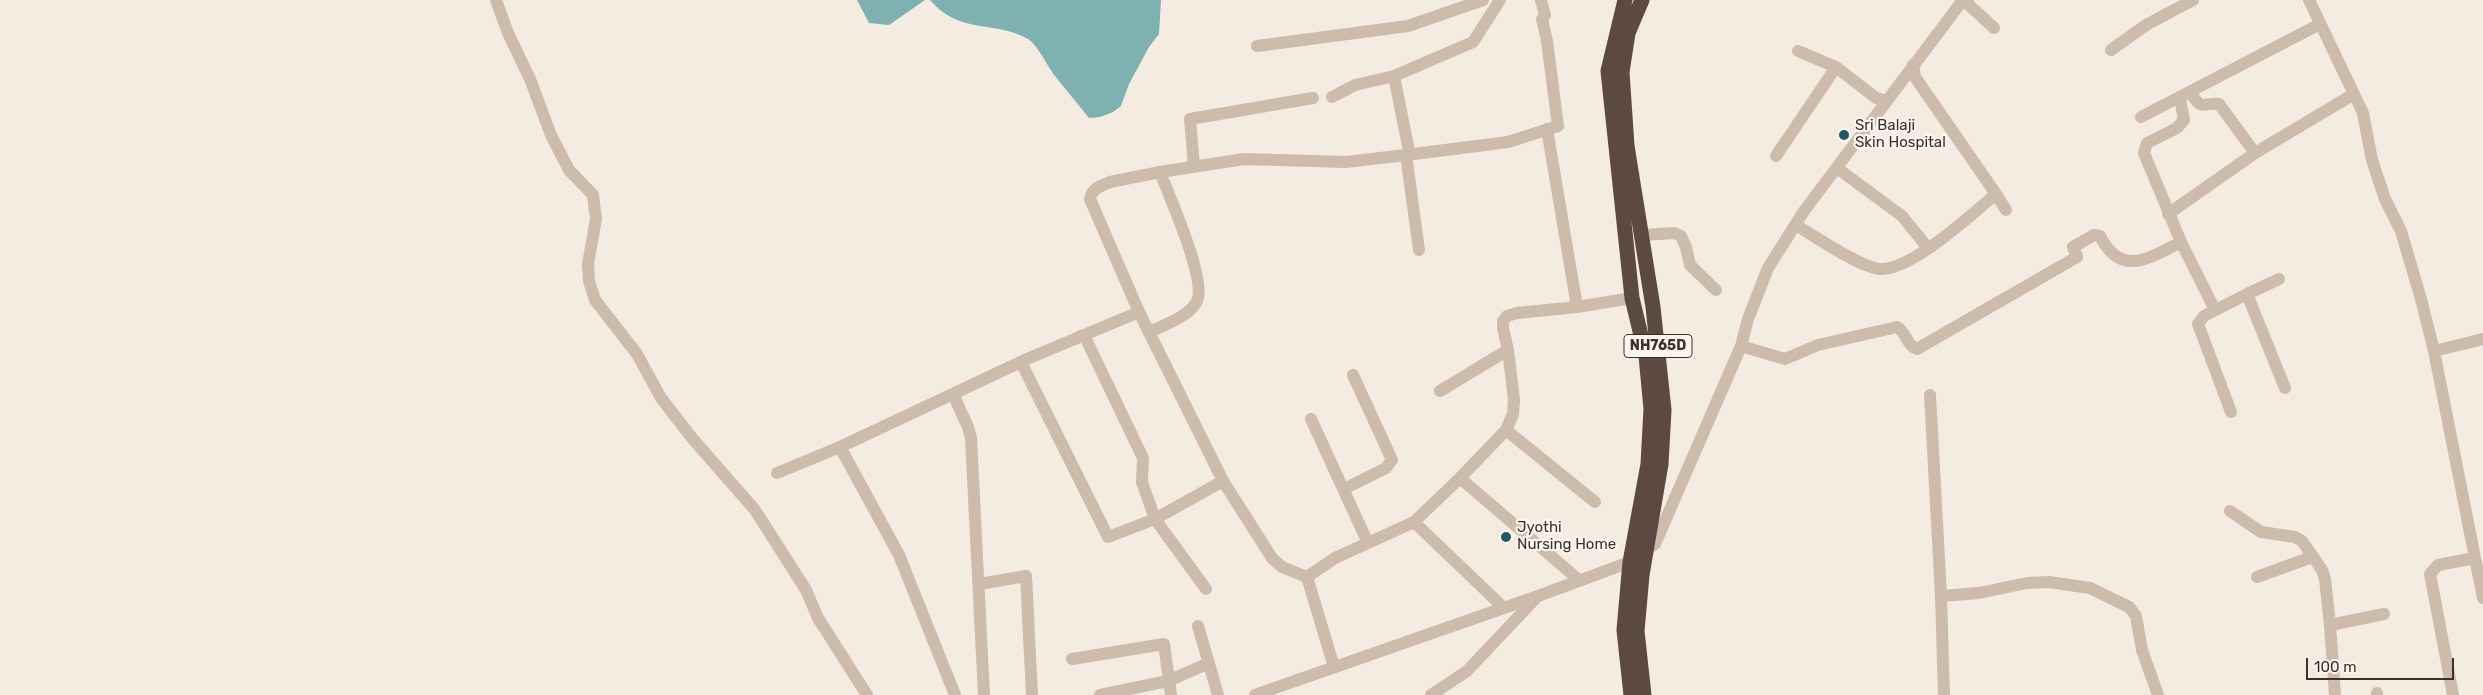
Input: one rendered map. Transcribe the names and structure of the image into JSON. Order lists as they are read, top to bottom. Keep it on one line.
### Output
{"streets":{"highway":["NH765D"]},"places":["Sri Balaji Skin Hospital","Jyothi Nursing Home"],"scale_bar":"100 m"}
